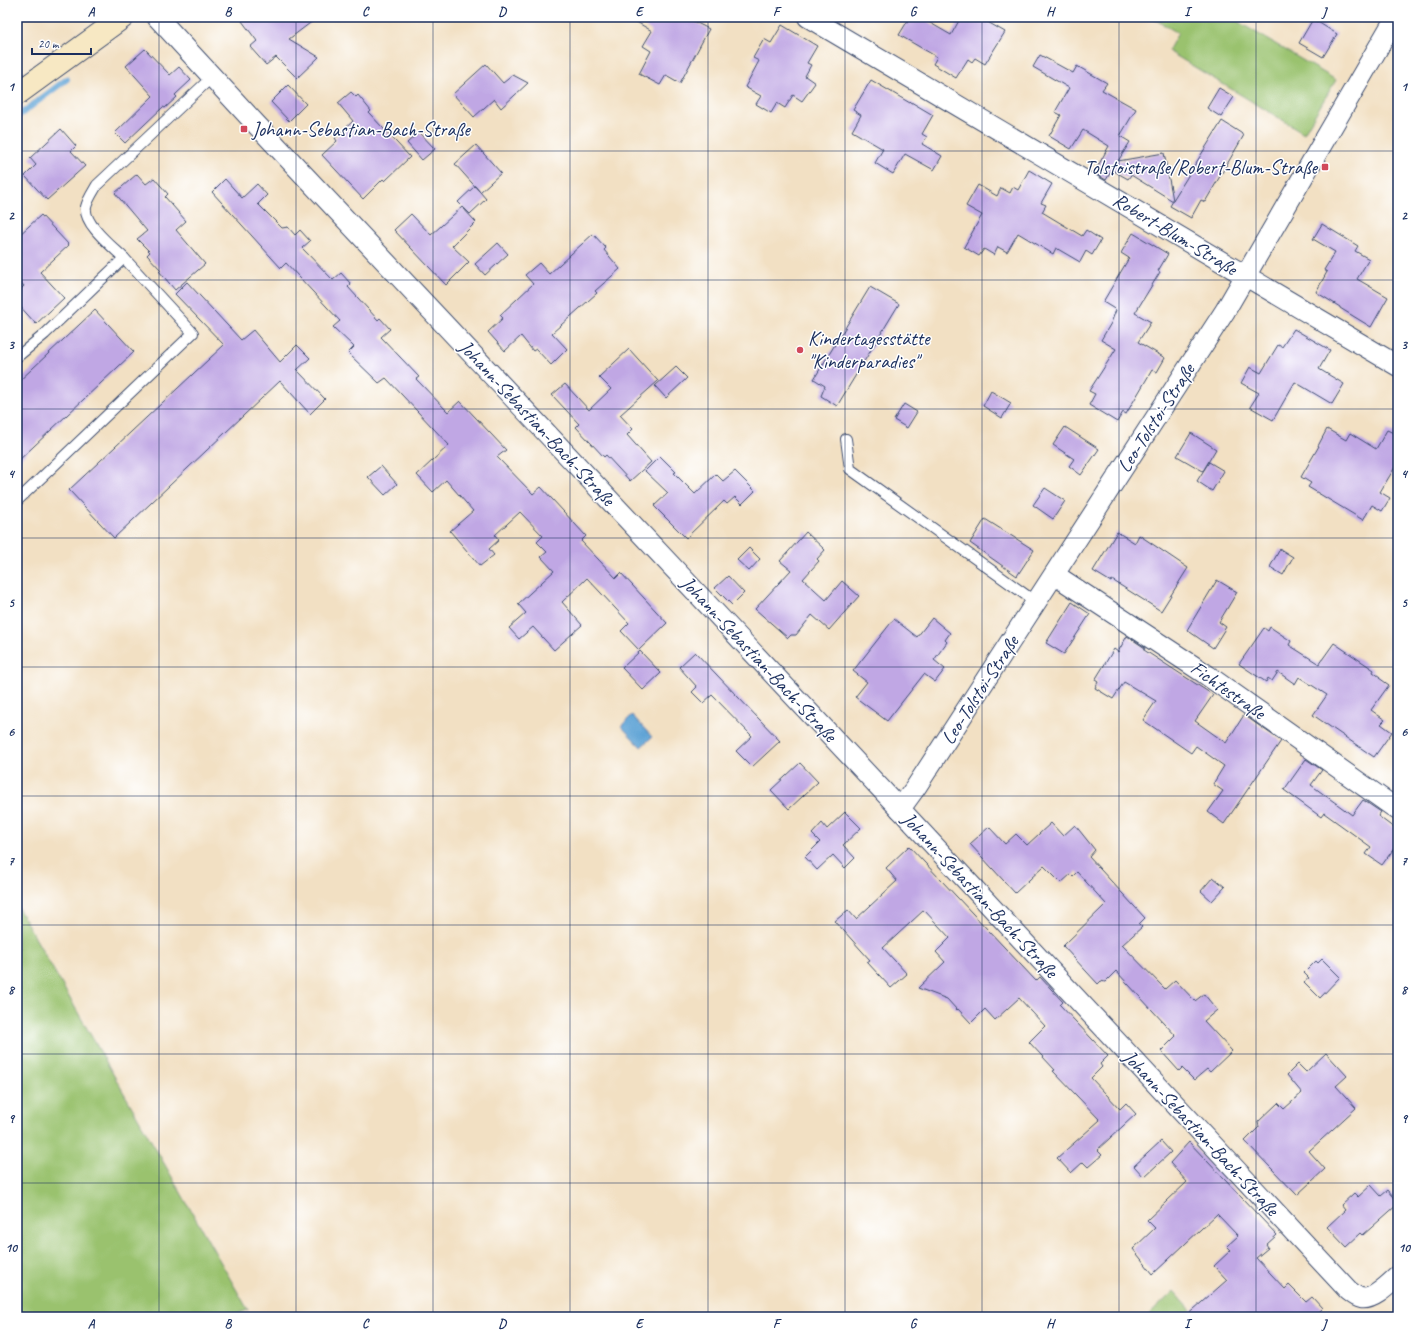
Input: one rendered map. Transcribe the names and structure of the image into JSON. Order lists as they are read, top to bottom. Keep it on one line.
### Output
{"streets":{"street":["Robert-Blum-Straße","Leo-Tolstoi-Straße","Johann-Sebastian-Bach-Straße","Fichtestraße"]},"crossings":[["Robert-Blum-Straße","Leo-Tolstoi-Straße"],["Leo-Tolstoi-Straße","Johann-Sebastian-Bach-Straße"],["Leo-Tolstoi-Straße","Fichtestraße"]],"places":{"transit":["Johann-Sebastian-Bach-Straße","Tolstoistraße/Robert-Blum-Straße"],"other":["Kindertagesstätte \"Kinderparadies\""]},"scale_bar":"20 m","grid":{"columns":["A","B","C","D","E","F","G","H","I","J"],"rows":["1","2","3","4","5","6","7","8","9","10"]}}
